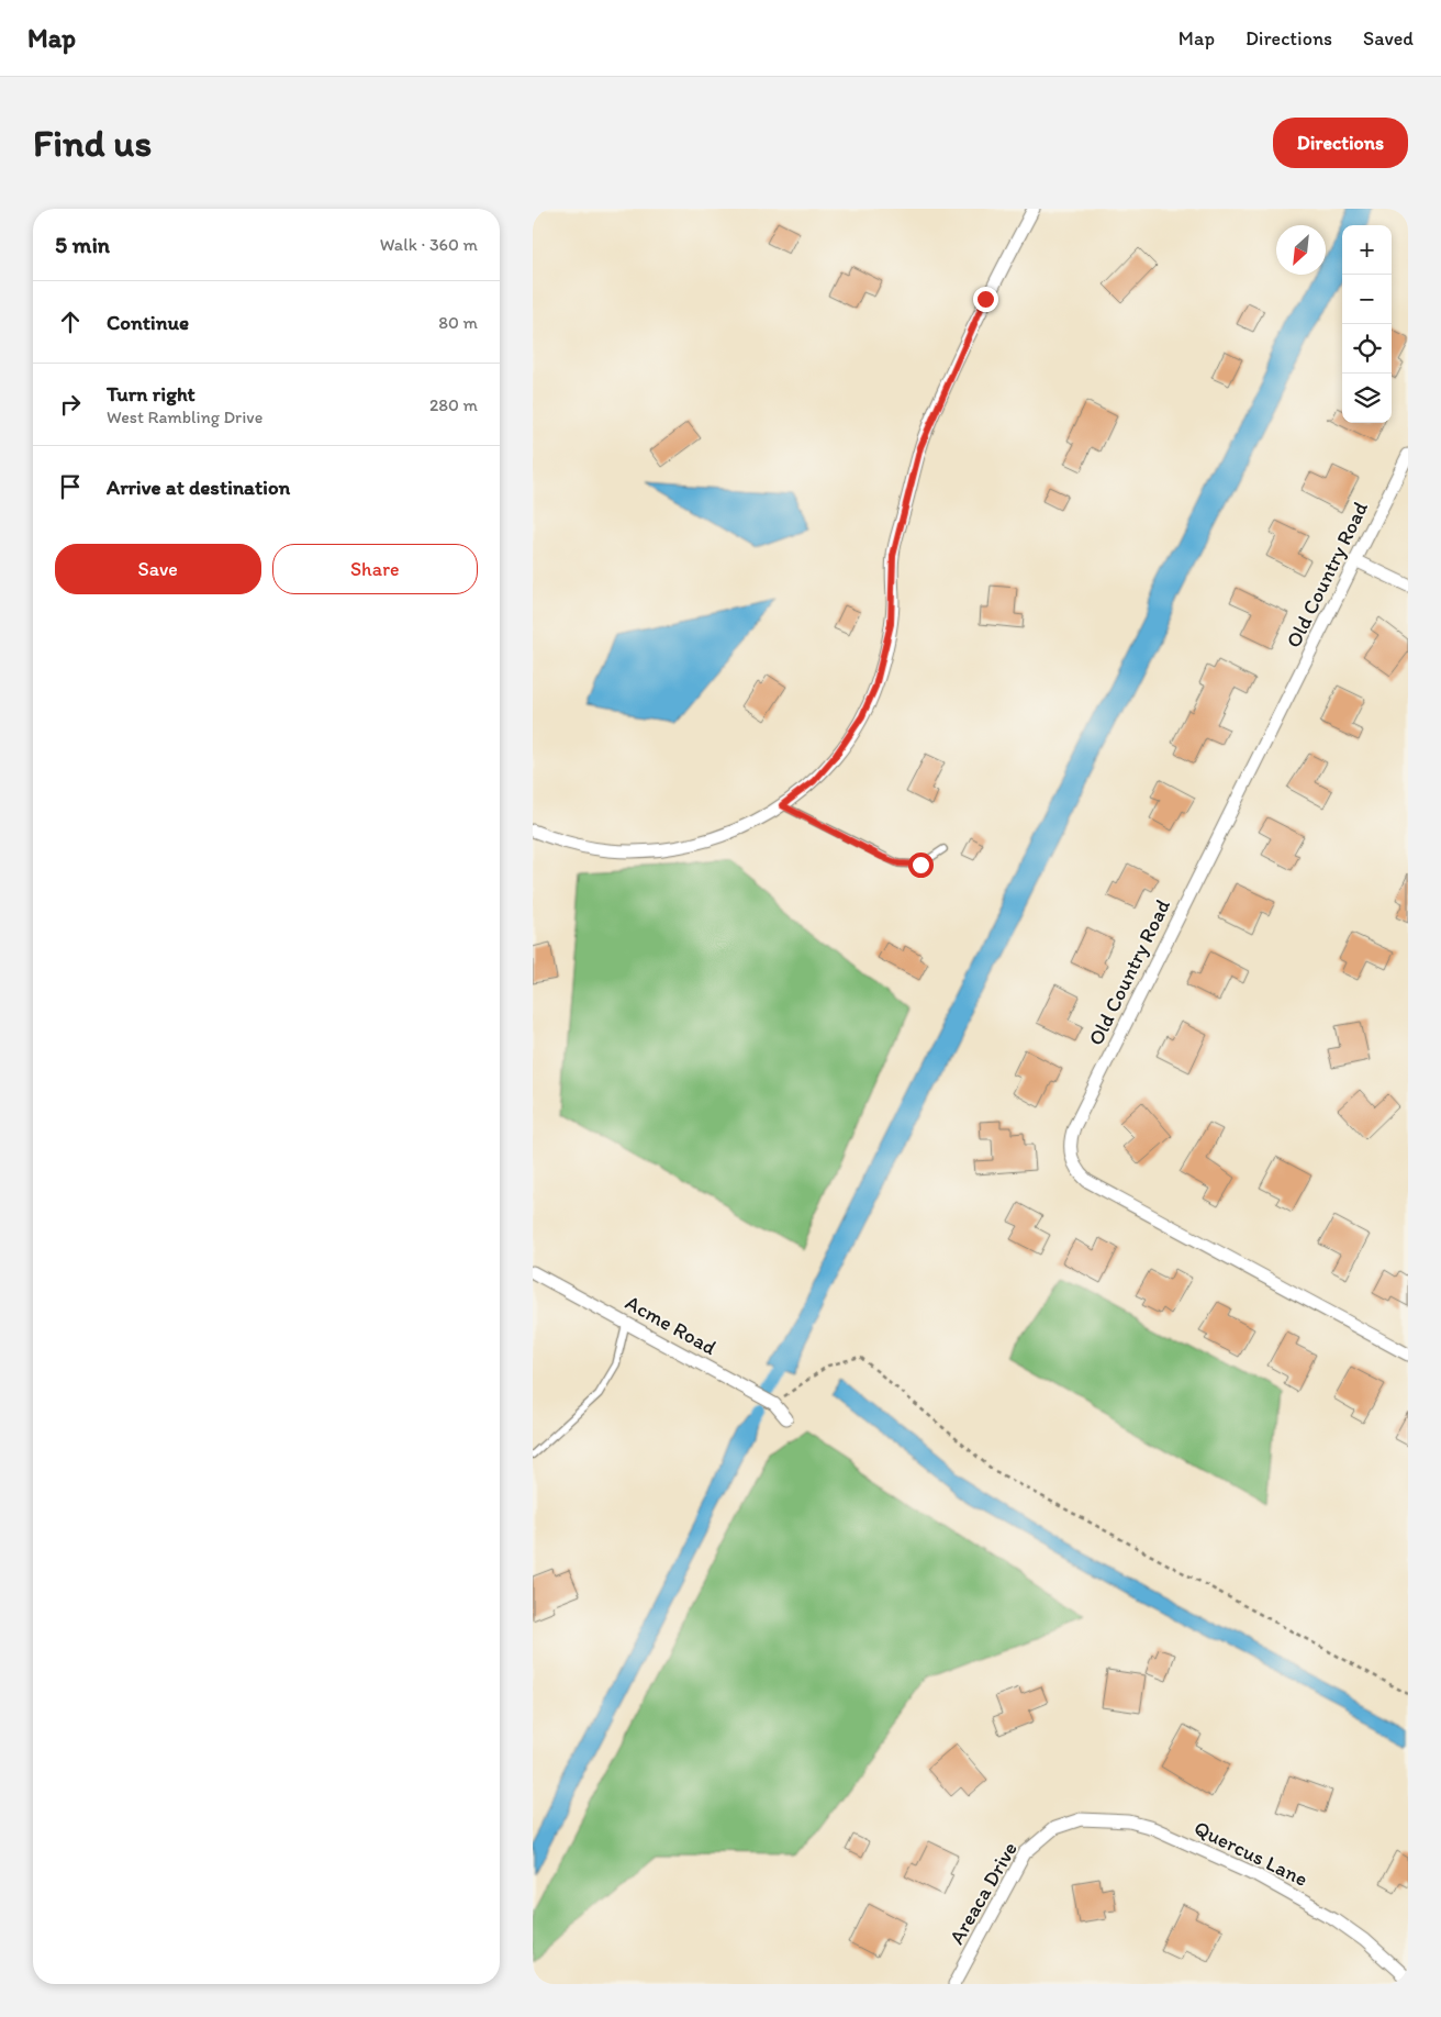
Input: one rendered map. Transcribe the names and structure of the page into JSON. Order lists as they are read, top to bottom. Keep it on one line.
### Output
{"streets":{"street":["Old Country Road","Acme Road","Quercus Lane","Areaca Drive"]},"crossings":[["Quercus Lane","Areaca Drive"]],"north":"bottom left","page":{"header":"Map","nav":["Map","Directions","Saved"],"buttons":["Directions",["Save","Share"]],"title":"Find us","heading":["5 min","Walk · 360 m"],"map_buttons":["+","−"],"list":[["Continue","80 m"],["Turn right","West Rambling Drive","280 m"],"Arrive at destination"]}}
